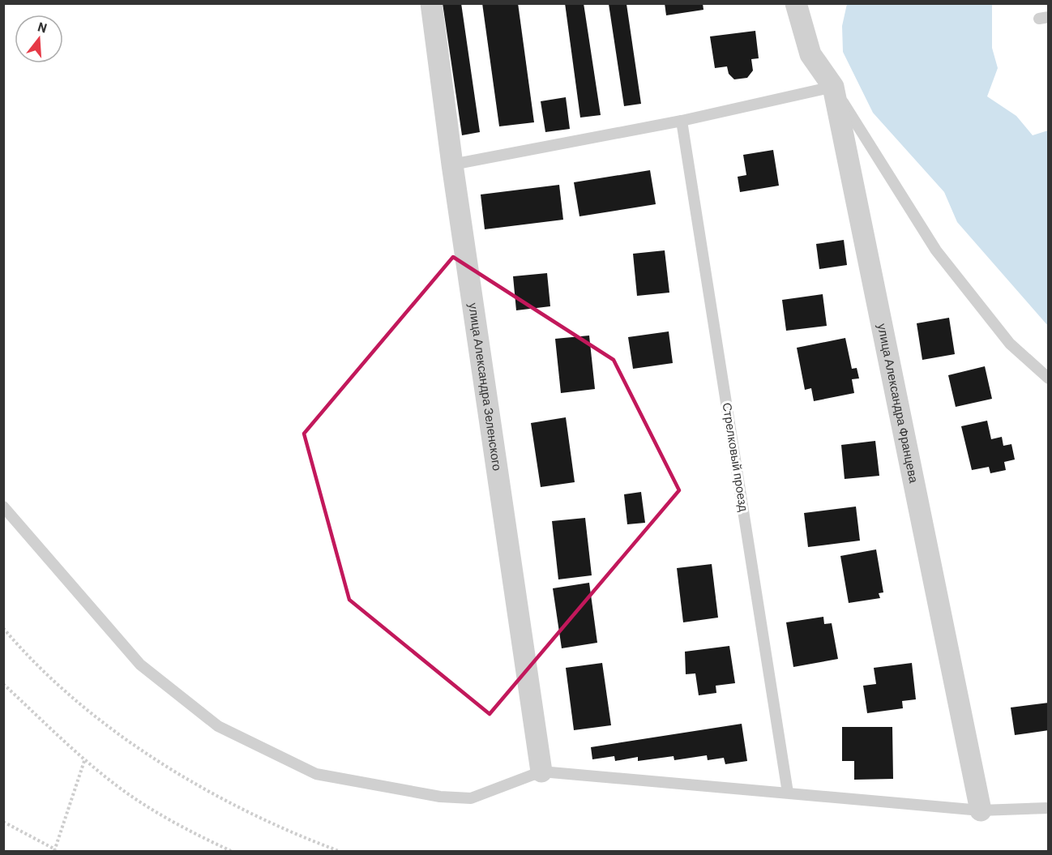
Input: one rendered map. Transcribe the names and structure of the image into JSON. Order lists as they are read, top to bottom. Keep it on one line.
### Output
{"streets":{"street":["улица Александра Зеленского","улица Александра Францева"],"lane":["Стрелковый проезд"]},"north":"top"}
